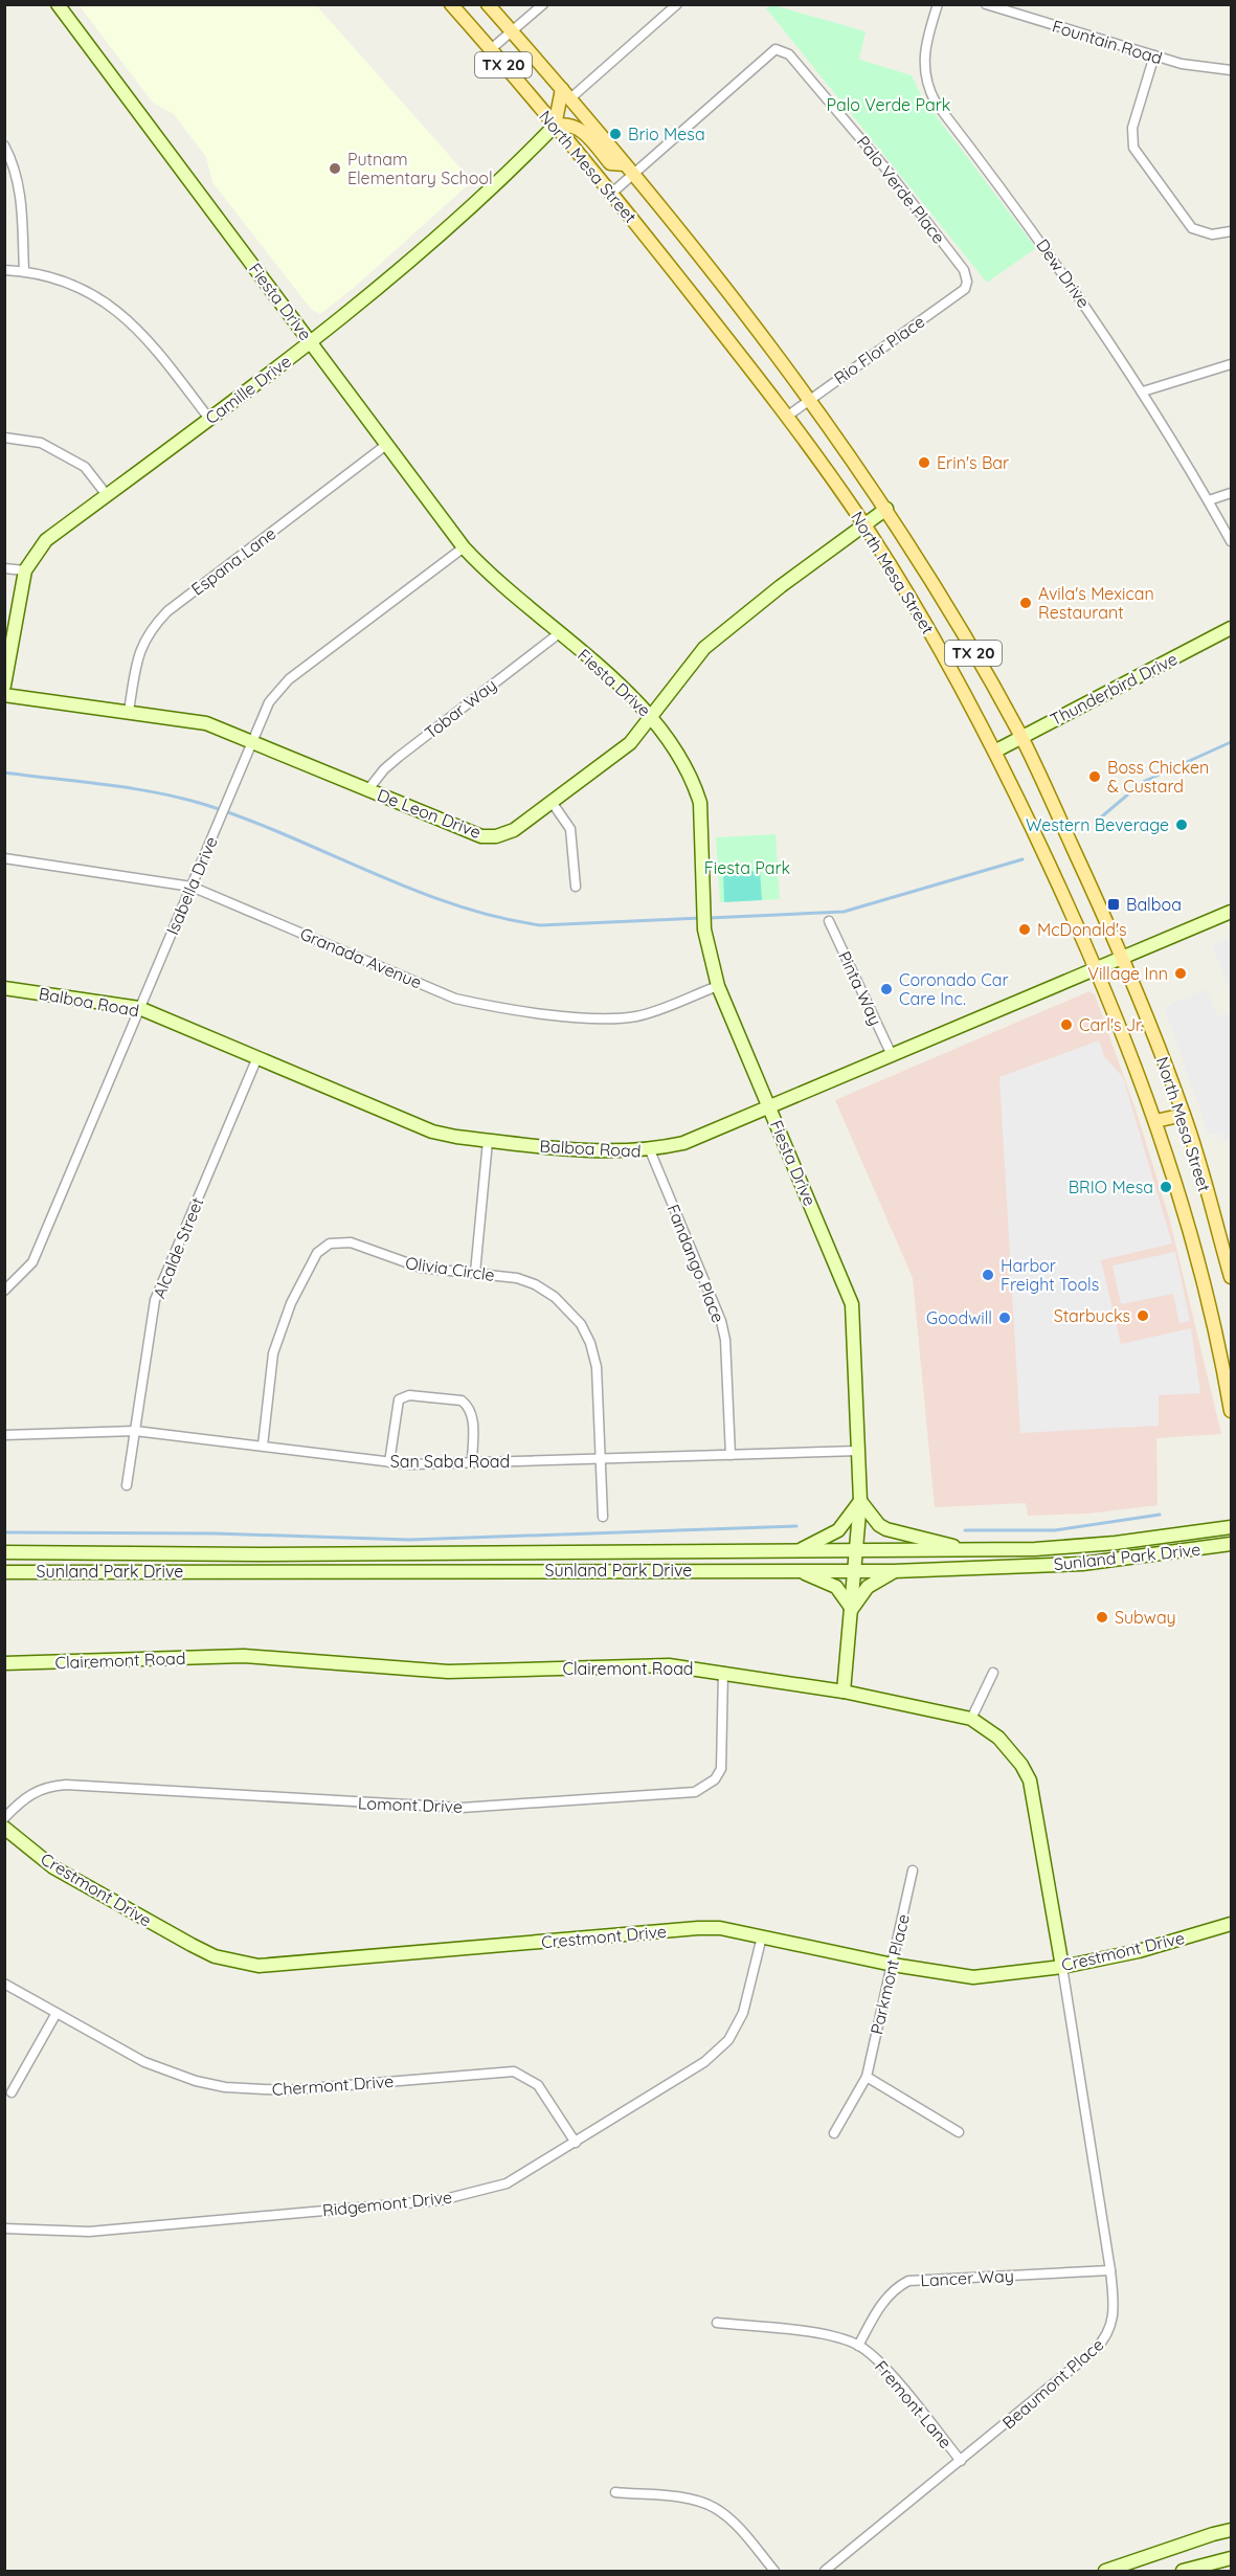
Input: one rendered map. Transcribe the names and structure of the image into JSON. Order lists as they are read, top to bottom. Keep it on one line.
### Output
{"streets":{"main road":["TX 20","North Mesa Street"],"street":["Fountain Road","Palo Verde Place","Dew Drive","Fiesta Drive","Rio Flor Place","Camille Drive","Espana Lane","Thunderbird Drive","Tobar Way","De Leon Drive","Isabella Drive","Granada Avenue","Pinta Way","Balboa Road","Alcalde Street","Fandango Place","Olivia Circle","San Saba Road","Sunland Park Drive","Clairemont Road","Lomont Drive","Crestmont Drive","Parkmont Place","Chermont Drive","Ridgemont Drive","Lancer Way","Beaumont Place","Fremont Lane"]},"crossings":[["North Mesa Street","Palo Verde Place"],["North Mesa Street","Rio Flor Place"],["North Mesa Street","Camille Drive"],["North Mesa Street","Thunderbird Drive"],["North Mesa Street","De Leon Drive"],["North Mesa Street","Balboa Road"],["Palo Verde Place","Rio Flor Place"],["Fiesta Drive","Camille Drive"],["Fiesta Drive","Espana Lane"],["Fiesta Drive","Tobar Way"],["Fiesta Drive","De Leon Drive"],["Fiesta Drive","Isabella Drive"],["Fiesta Drive","Granada Avenue"],["Fiesta Drive","Balboa Road"],["Fiesta Drive","San Saba Road"],["Fiesta Drive","Sunland Park Drive"],["Fiesta Drive","Clairemont Road"],["Espana Lane","De Leon Drive"],["Tobar Way","De Leon Drive"],["De Leon Drive","Isabella Drive"],["Isabella Drive","Granada Avenue"],["Isabella Drive","Balboa Road"],["Pinta Way","Balboa Road"],["Balboa Road","Alcalde Street"],["Balboa Road","Fandango Place"],["Alcalde Street","San Saba Road"],["Fandango Place","San Saba Road"],["Olivia Circle","San Saba Road"],["Clairemont Road","Lomont Drive"],["Clairemont Road","Crestmont Drive"],["Clairemont Road","Beaumont Place"],["Crestmont Drive","Parkmont Place"],["Crestmont Drive","Ridgemont Drive"],["Crestmont Drive","Beaumont Place"],["Chermont Drive","Ridgemont Drive"],["Lancer Way","Beaumont Place"],["Lancer Way","Fremont Lane"],["Beaumont Place","Fremont Lane"]],"parks":["Palo Verde Park","Fiesta Park"],"places":{"other":["Brio Mesa","Putnam Elementary School","Erin's Bar","Avila's Mexican Restaurant","Boss Chicken & Custard","Western Beverage","McDonald's","Village Inn","Coronado Car Care Inc.","Carl's Jr.","BRIO Mesa","Harbor Freight Tools","Starbucks","Goodwill","Subway"],"transit":["Balboa"]}}
